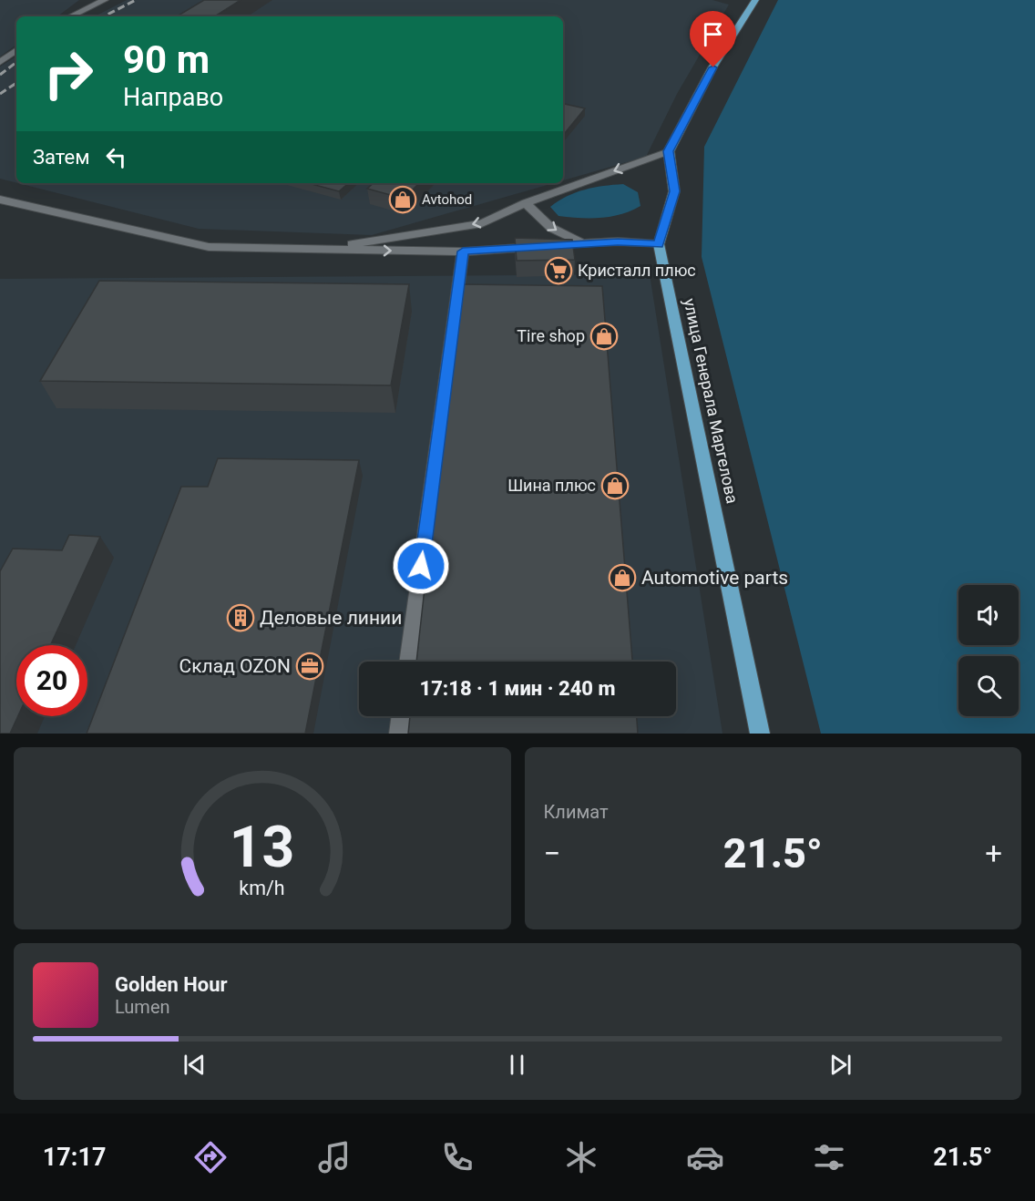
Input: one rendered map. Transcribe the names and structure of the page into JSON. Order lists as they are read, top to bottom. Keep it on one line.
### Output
{"streets":{"main road":["улица Генерала Маргелова"]},"places":{"shop":["Avtohod","Tire shop","Шина плюс","Automotive parts"],"supermarket":["Кристалл плюс"],"building":["Деловые линии"],"office":["Склад OZON"]},"page":{"turn":["90 m","Направо"],"then":"Затем","limit":"20","trip":"17:18 · 1 мин · 240 m","tile":"Климат","heat":["−","21.5°","+"],"song":["Golden Hour","Lumen"],"tabs":["17:17","21.5°"],"gauge":["13","km/h"]}}
